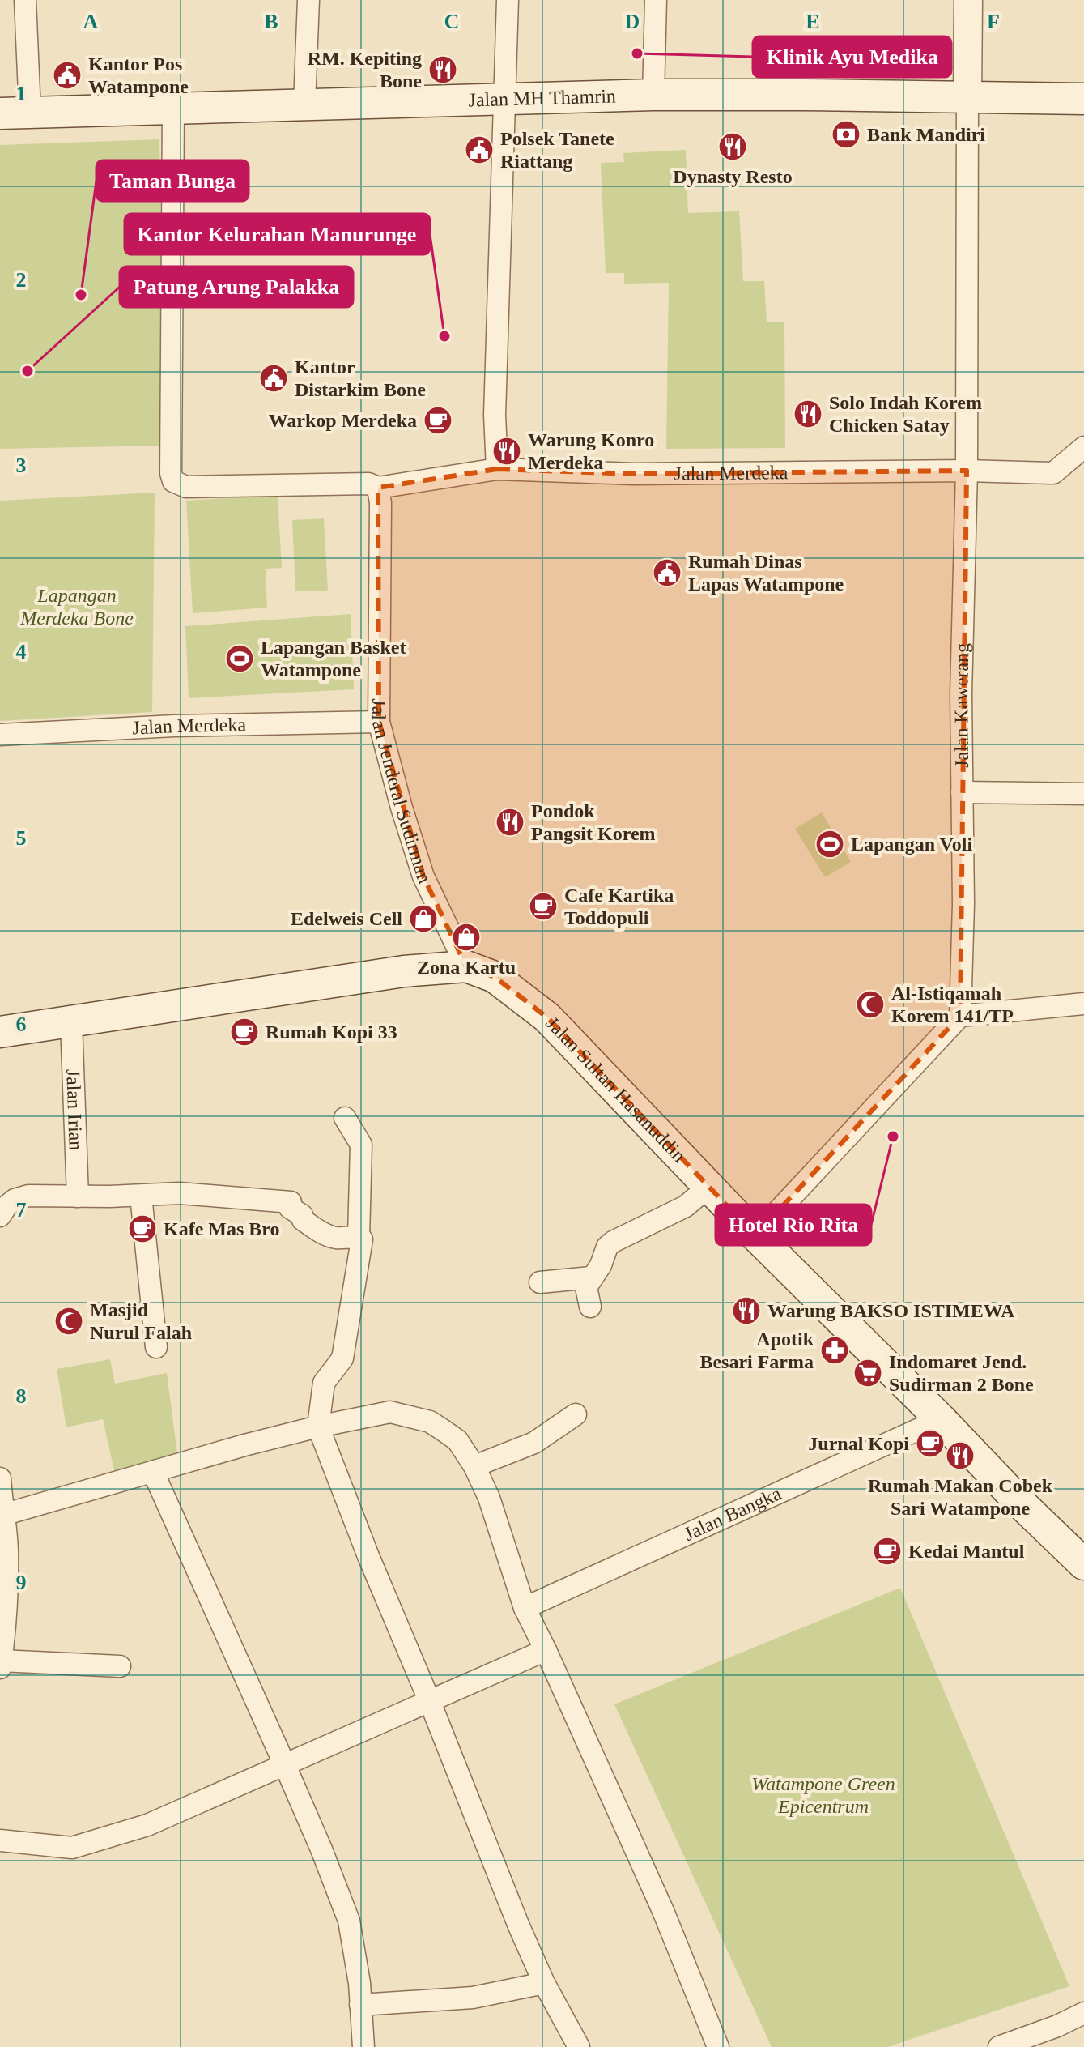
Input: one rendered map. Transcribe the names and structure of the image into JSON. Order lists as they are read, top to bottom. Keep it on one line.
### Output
{"streets":{"main road":["Jalan MH Thamrin","Jalan Sultan Hasanuddin"],"street":["Jalan Merdeka","Jalan Kawerang","Jalan Jenderal Sudirman","Jalan Irian","Jalan Bangka"]},"crossings":[["Jalan MH Thamrin","Jalan Kawerang"],["Jalan Merdeka","Jalan Kawerang"],["Jalan Merdeka","Jalan Jenderal Sudirman"],["Jalan Jenderal Sudirman","Jalan Sultan Hasanuddin"],["Jalan Sultan Hasanuddin","Jalan Irian"],["Jalan Sultan Hasanuddin","Jalan Bangka"]],"parks":["Lapangan Merdeka Bone","Watampone Green Epicentrum"],"places":{"other":["Klinik Ayu Medika","Taman Bunga","Kantor Kelurahan Manurunge","Patung Arung Palakka","Hotel Rio Rita"],"restaurant":["RM. Kepiting Bone","Dynasty Resto","Solo Indah Korem Chicken Satay","Warung Konro Merdeka","Pondok Pangsit Korem","Warung BAKSO ISTIMEWA","Rumah Makan Cobek Sari Watampone"],"public building":["Kantor Pos Watampone","Polsek Tanete Riattang","Kantor Distarkim Bone","Rumah Dinas Lapas Watampone"],"bank":["Bank Mandiri"],"cafe":["Warkop Merdeka","Cafe Kartika Toddopuli","Rumah Kopi 33","Kafe Mas Bro","Jurnal Kopi","Kedai Mantul"],"sports":["Lapangan Basket Watampone","Lapangan Voli"],"shop":["Edelweis Cell","Zona Kartu"],"mosque":["Al-Istiqamah Korem 141/TP","Masjid Nurul Falah"],"pharmacy":["Apotik Besari Farma"],"supermarket":["Indomaret Jend. Sudirman 2 Bone"]},"grid":{"columns":["A","B","C","D","E","F"],"rows":["1","2","3","4","5","6","7","8","9"]}}
